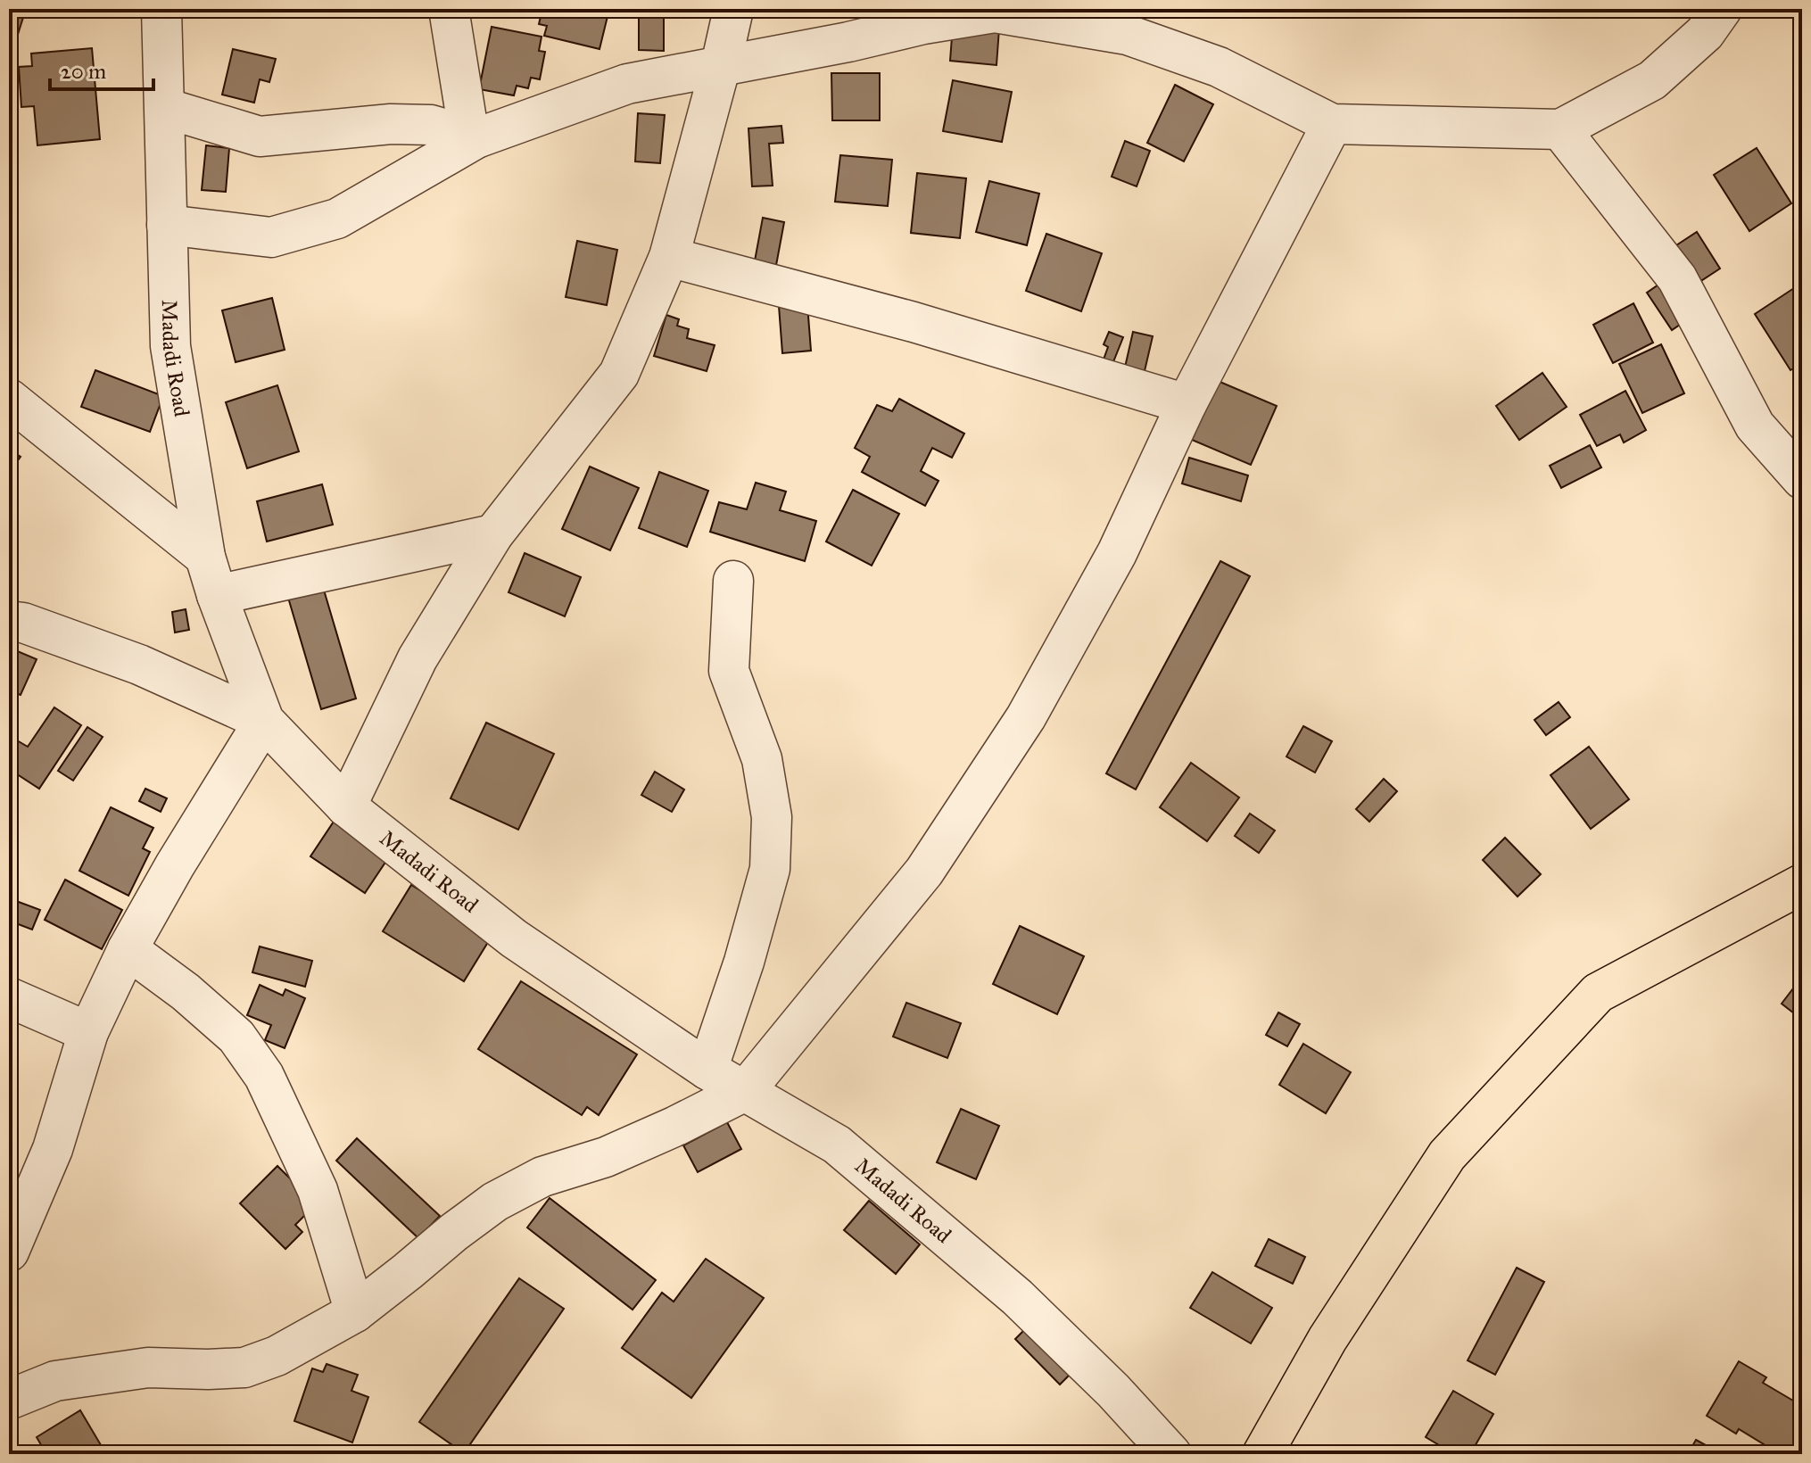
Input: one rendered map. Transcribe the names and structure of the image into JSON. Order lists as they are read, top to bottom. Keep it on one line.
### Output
{"streets":{"street":["Madadi Road"]},"scale_bar":"20 m"}
